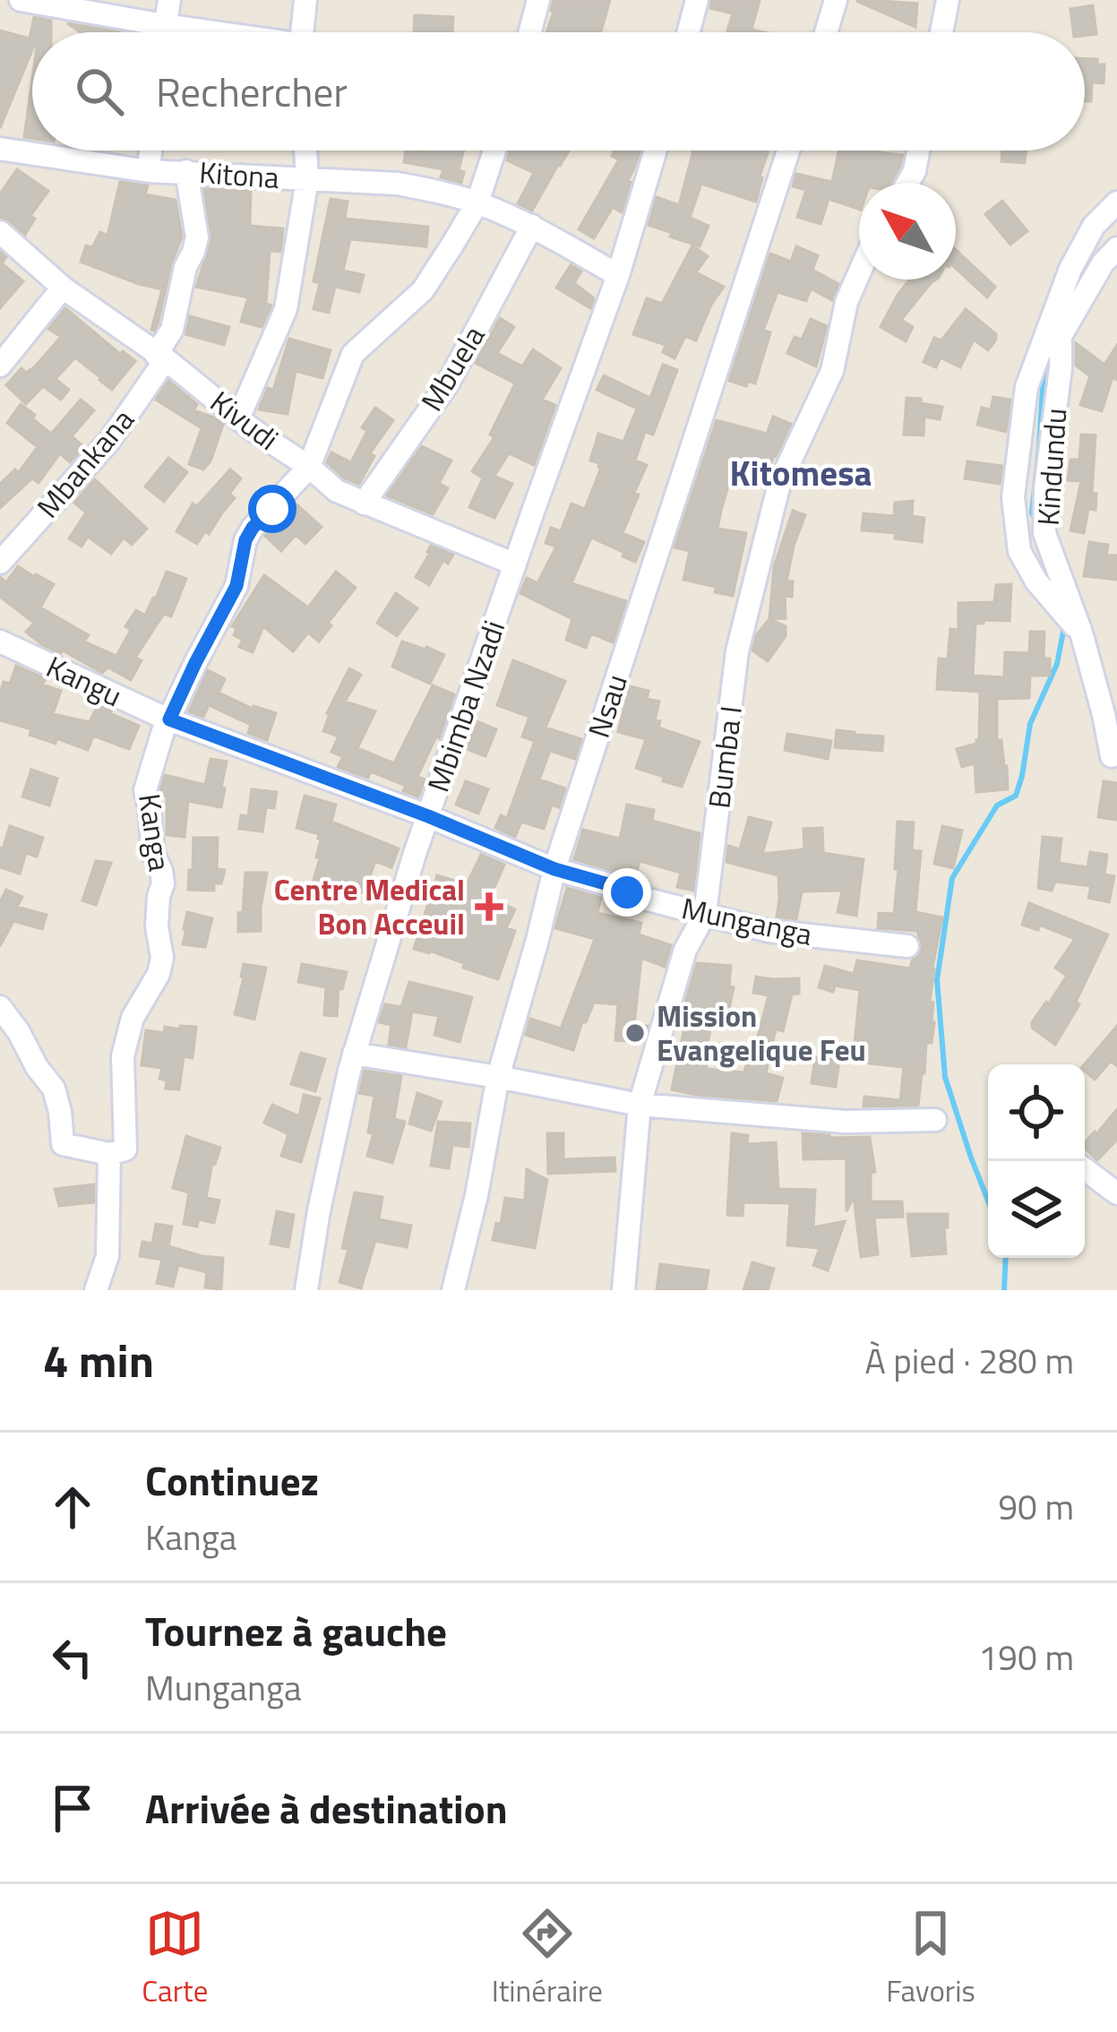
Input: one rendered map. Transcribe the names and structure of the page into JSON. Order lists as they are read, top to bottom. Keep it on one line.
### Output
{"streets":{"street":["Kitona","Mbuela","Kivudi","Mbankana","Kindundu","Kangu","Mbimba Nzadi","Nsau","Bumba I","Kanga","Munganga"]},"crossings":[["Kitona","Mbuela"],["Kitona","Mbankana"],["Kitona","Mbimba Nzadi"],["Kitona","Kanga"],["Mbuela","Kivudi"],["Kivudi","Mbankana"],["Kivudi","Mbimba Nzadi"],["Kivudi","Kanga"],["Kangu","Kanga"],["Kangu","Munganga"],["Mbimba Nzadi","Munganga"],["Nsau","Munganga"],["Bumba I","Munganga"],["Kanga","Munganga"]],"districts":["Kitomesa"],"places":{"health":["Centre Medical Bon Acceuil"],"other":["Mission Evangelique Feu"]},"north":"top left","page":{"search":"Rechercher","heading":["4 min","À pied · 280 m"],"list":[["Continuez","Kanga","90 m"],["Tournez à gauche","Munganga","190 m"],"Arrivée à destination"],"nav":["Carte","Itinéraire","Favoris"]}}
